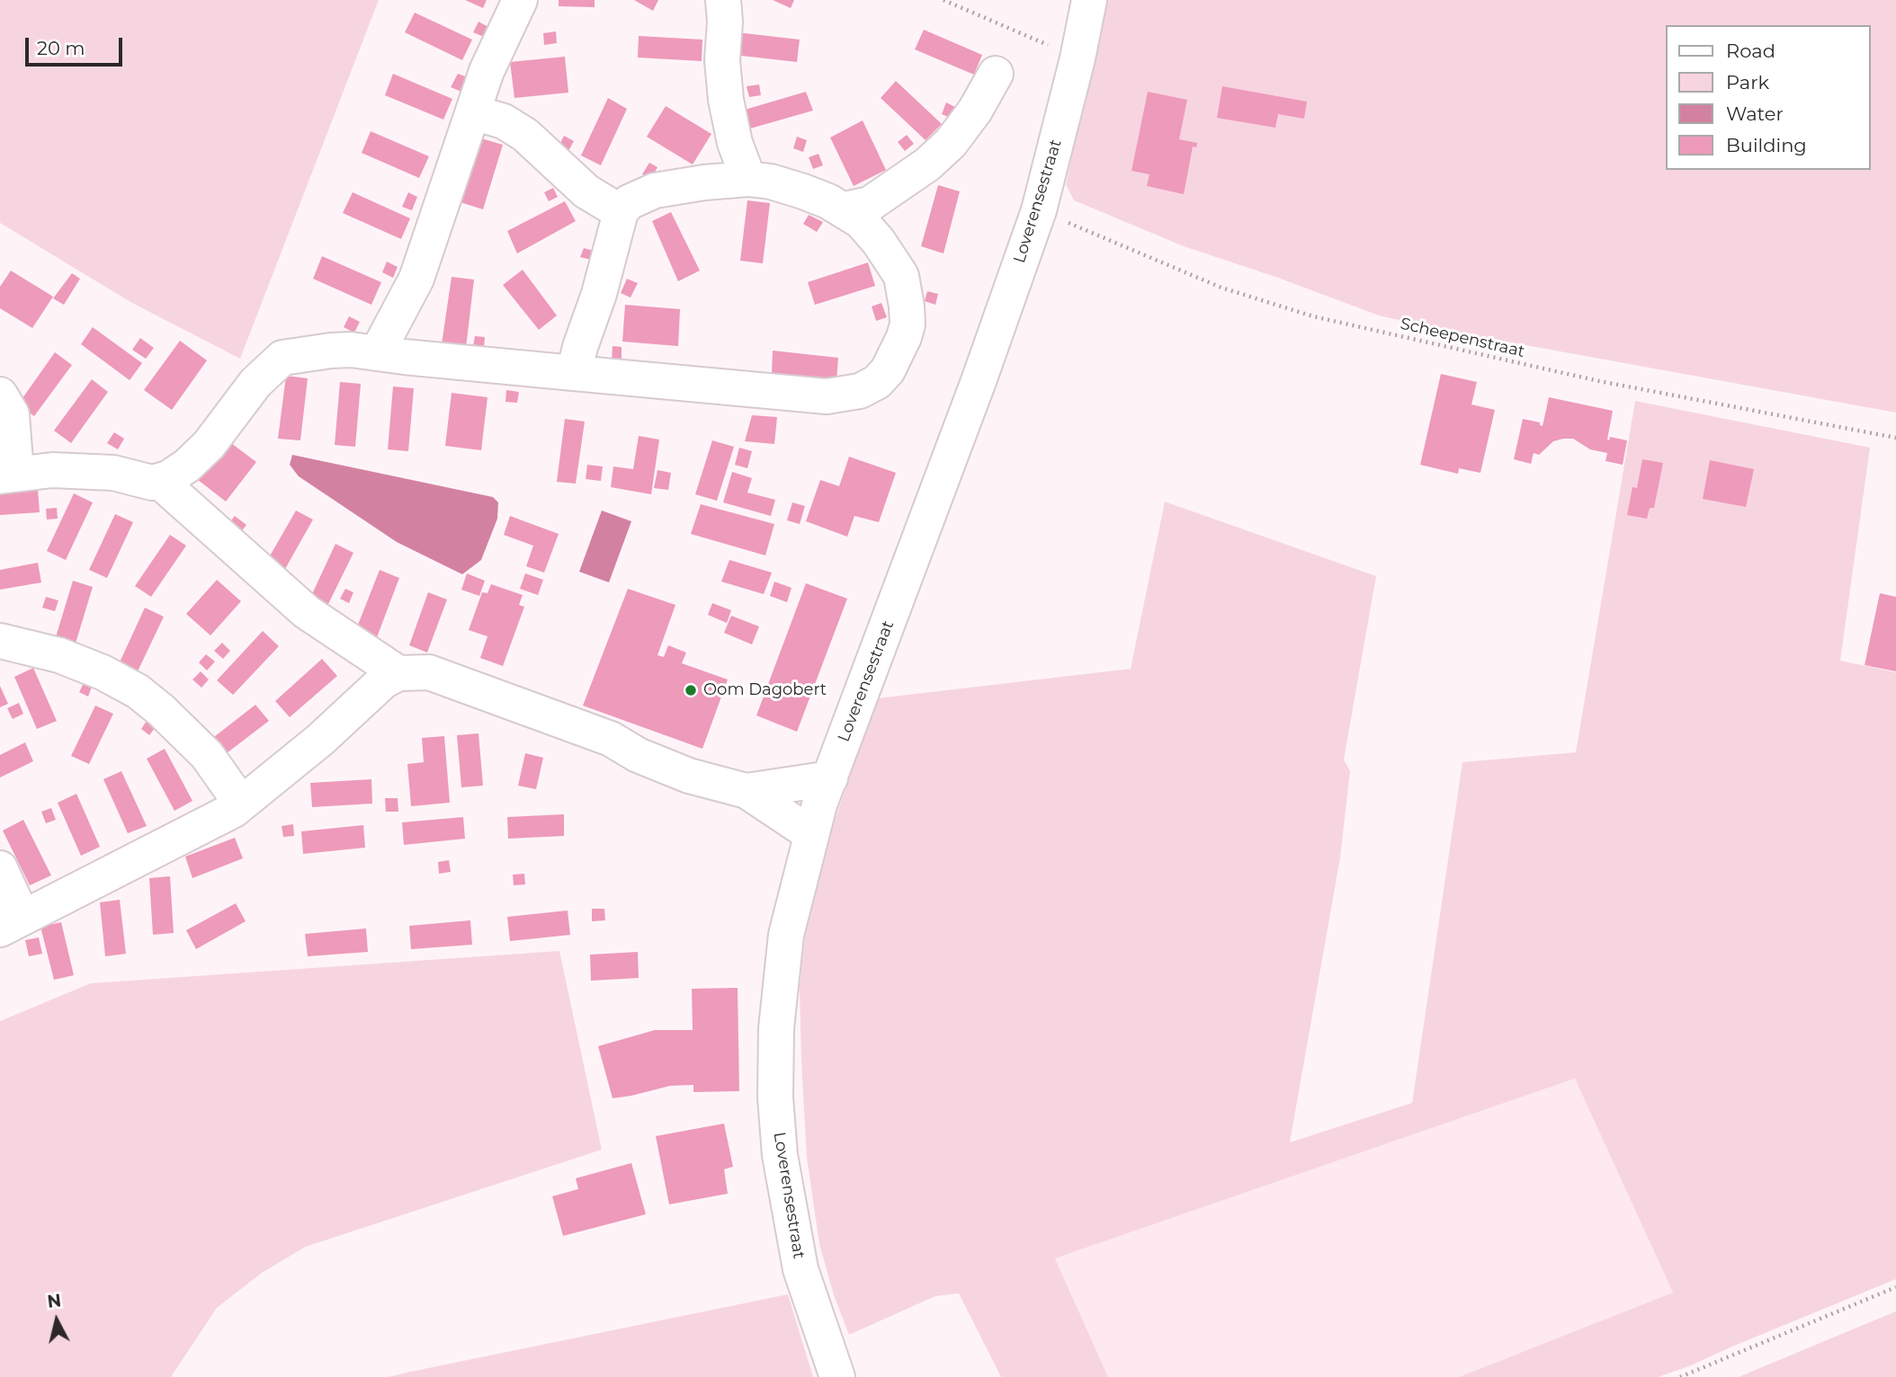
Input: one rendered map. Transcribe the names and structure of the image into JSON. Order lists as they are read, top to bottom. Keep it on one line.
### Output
{"streets":{"street":["Loverensestraat"],"path":["Scheepenstraat"]},"crossings":[["Loverensestraat","Scheepenstraat"]],"places":["Oom Dagobert"],"legend":["Road","Park","Water","Building"],"scale_bar":"20 m","north":"top"}
